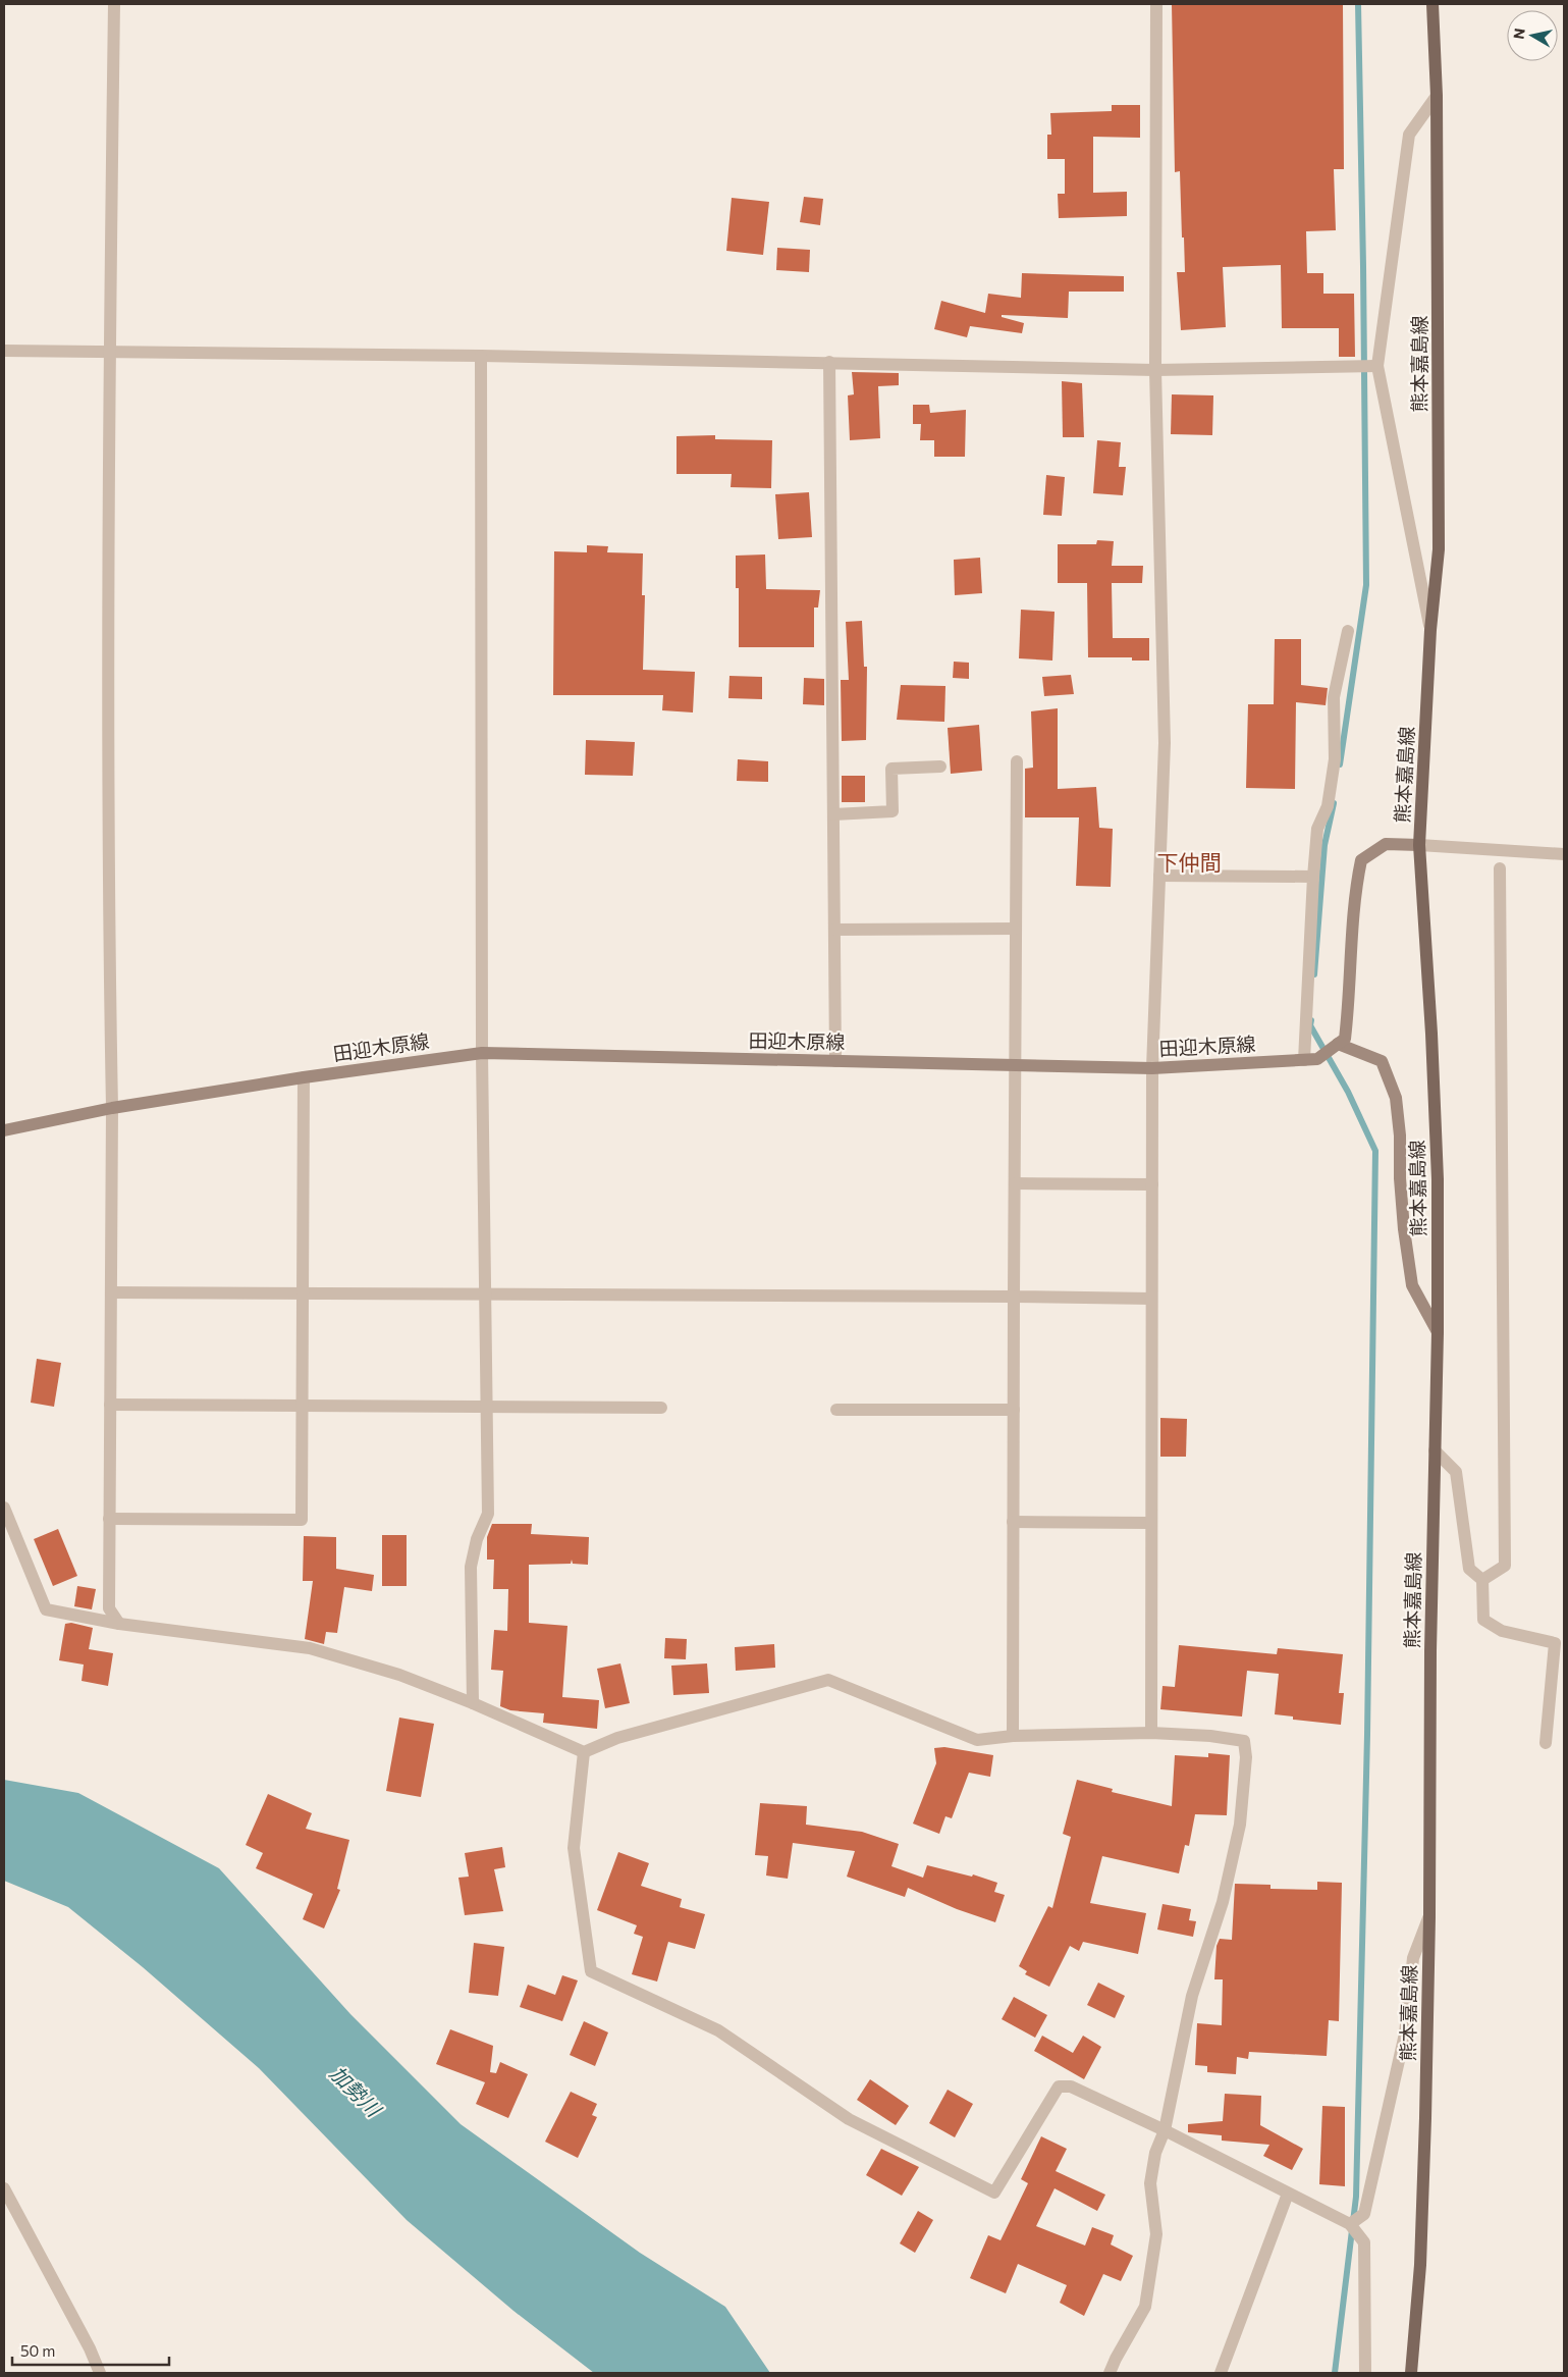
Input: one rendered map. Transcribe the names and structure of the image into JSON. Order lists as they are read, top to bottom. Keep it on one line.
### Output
{"streets":{"main road":["熊本嘉島線","田迎木原線"]},"crossings":[["熊本嘉島線","田迎木原線"]],"districts":["下仲間"],"water":["加勢川"],"scale_bar":"50 m","north":"left"}
